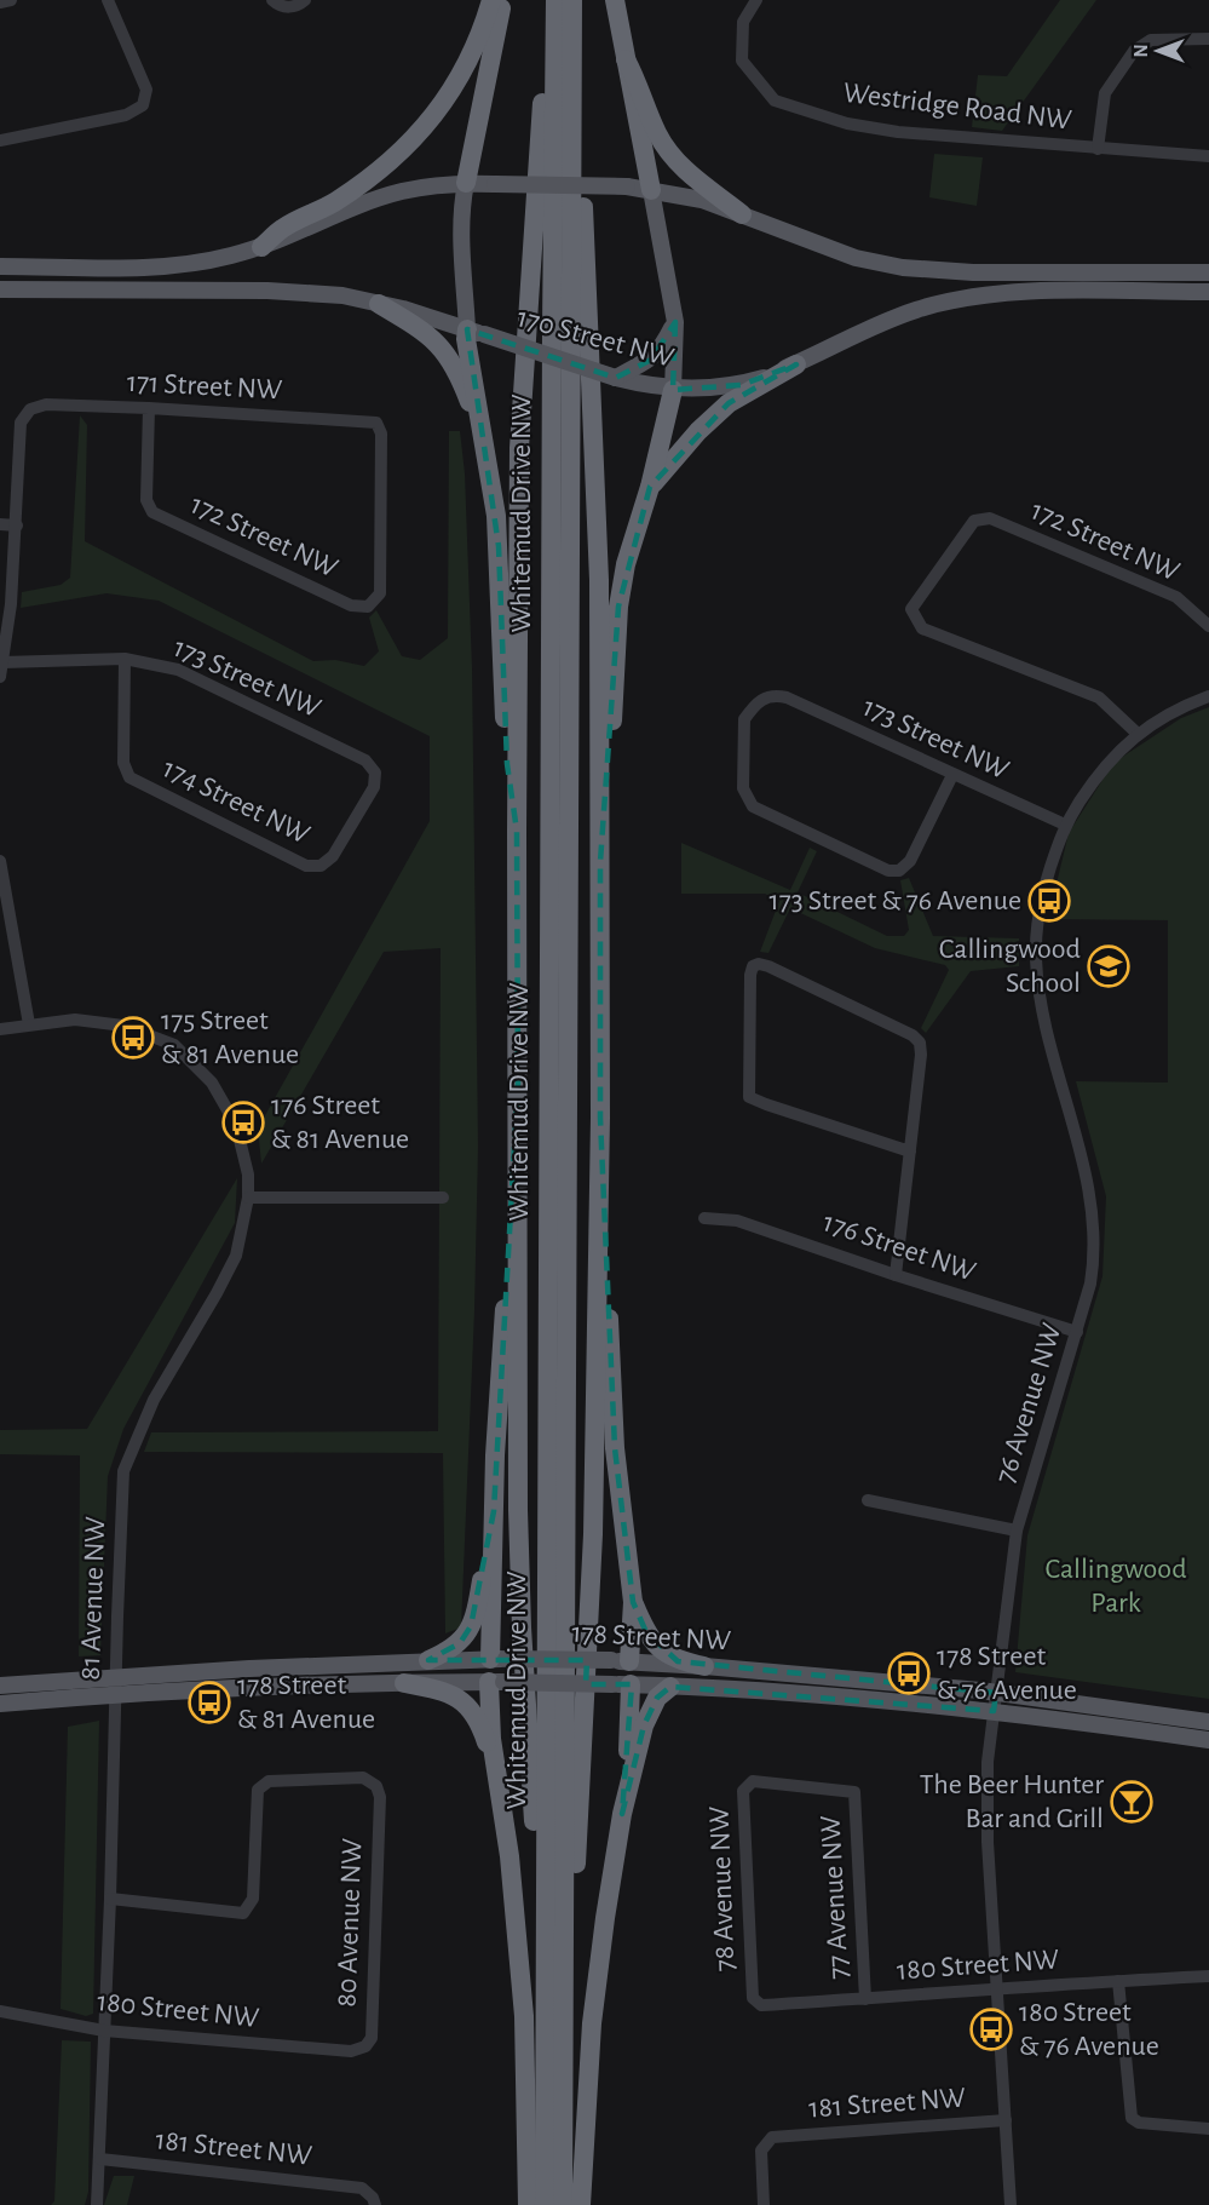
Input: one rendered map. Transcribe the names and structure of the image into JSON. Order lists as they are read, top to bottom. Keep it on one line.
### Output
{"streets":{"highway":["Whitemud Drive NW"],"main road":["170 Street NW","178 Street NW"],"street":["Westridge Road NW","171 Street NW","172 Street NW","173 Street NW","174 Street NW","176 Street NW","76 Avenue NW","81 Avenue NW","78 Avenue NW","77 Avenue NW","80 Avenue NW","180 Street NW","181 Street NW"]},"crossings":[["171 Street NW","172 Street NW"],["172 Street NW","76 Avenue NW"],["173 Street NW","174 Street NW"],["173 Street NW","76 Avenue NW"],["176 Street NW","76 Avenue NW"],["76 Avenue NW","178 Street NW"],["76 Avenue NW","180 Street NW"],["76 Avenue NW","181 Street NW"],["81 Avenue NW","178 Street NW"],["81 Avenue NW","80 Avenue NW"],["81 Avenue NW","180 Street NW"],["81 Avenue NW","181 Street NW"],["78 Avenue NW","77 Avenue NW"],["78 Avenue NW","180 Street NW"],["77 Avenue NW","180 Street NW"],["80 Avenue NW","180 Street NW"]],"parks":["Callingwood Park"],"places":{"bus stop":["173 Street & 76 Avenue","175 Street & 81 Avenue","176 Street & 81 Avenue","178 Street & 76 Avenue","178 Street & 81 Avenue","180 Street & 76 Avenue"],"school or university":["Callingwood School"],"bar":["The Beer Hunter Bar and Grill"]},"north":"left"}
